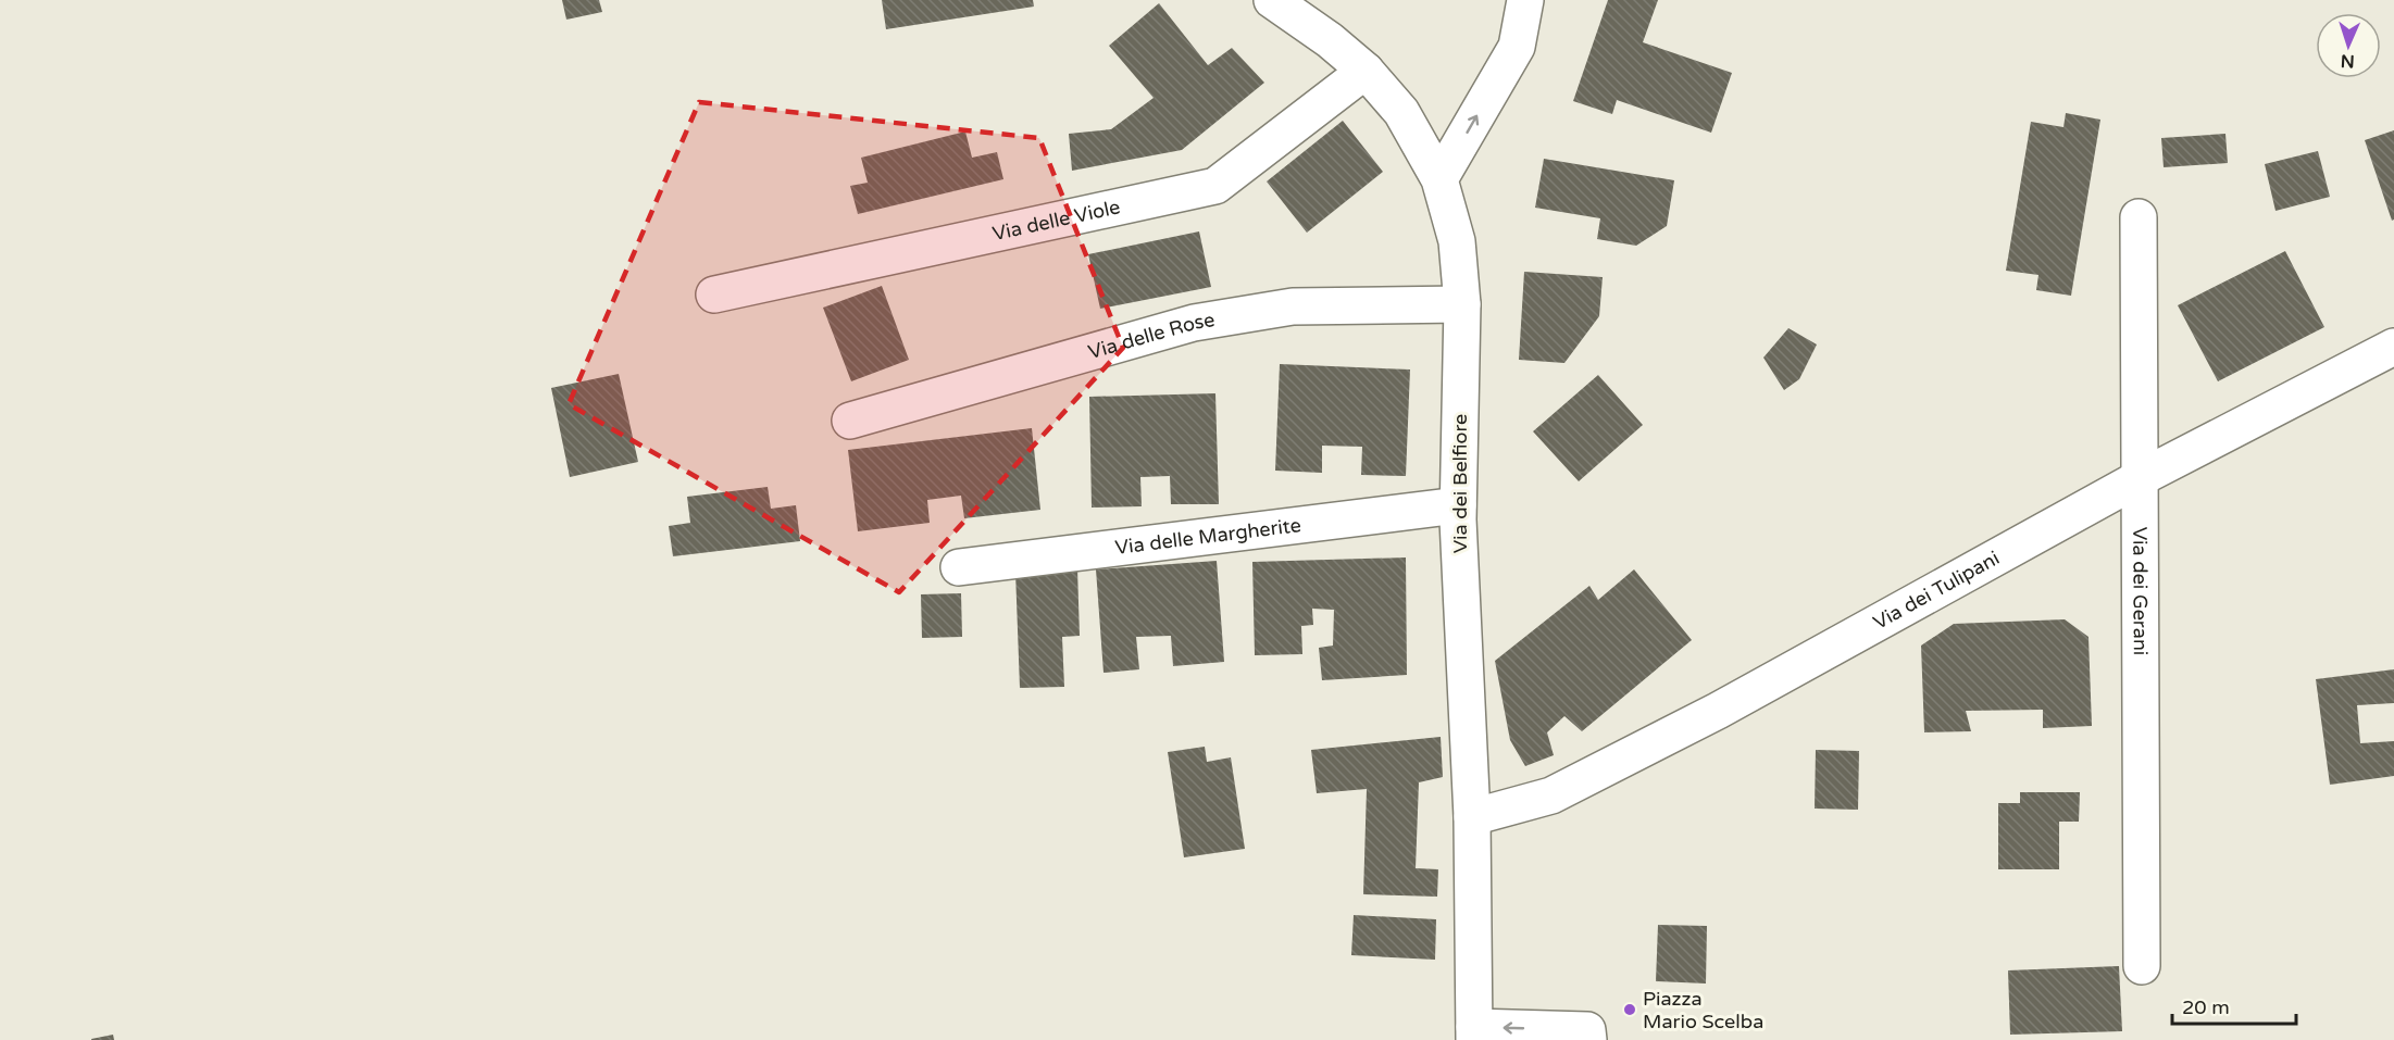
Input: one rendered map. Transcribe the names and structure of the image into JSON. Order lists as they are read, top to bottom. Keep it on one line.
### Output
{"streets":{"street":["Via delle Viole","Via delle Rose","Via dei Belfiore","Via delle Margherite","Via dei Tulipani","Via dei Gerani"]},"crossings":[["Via delle Viole","Via dei Belfiore"],["Via delle Rose","Via dei Belfiore"],["Via dei Belfiore","Via delle Margherite"],["Via dei Belfiore","Via dei Tulipani"],["Via dei Tulipani","Via dei Gerani"]],"places":["Piazza Mario Scelba"],"scale_bar":"20 m","north":"bottom"}
